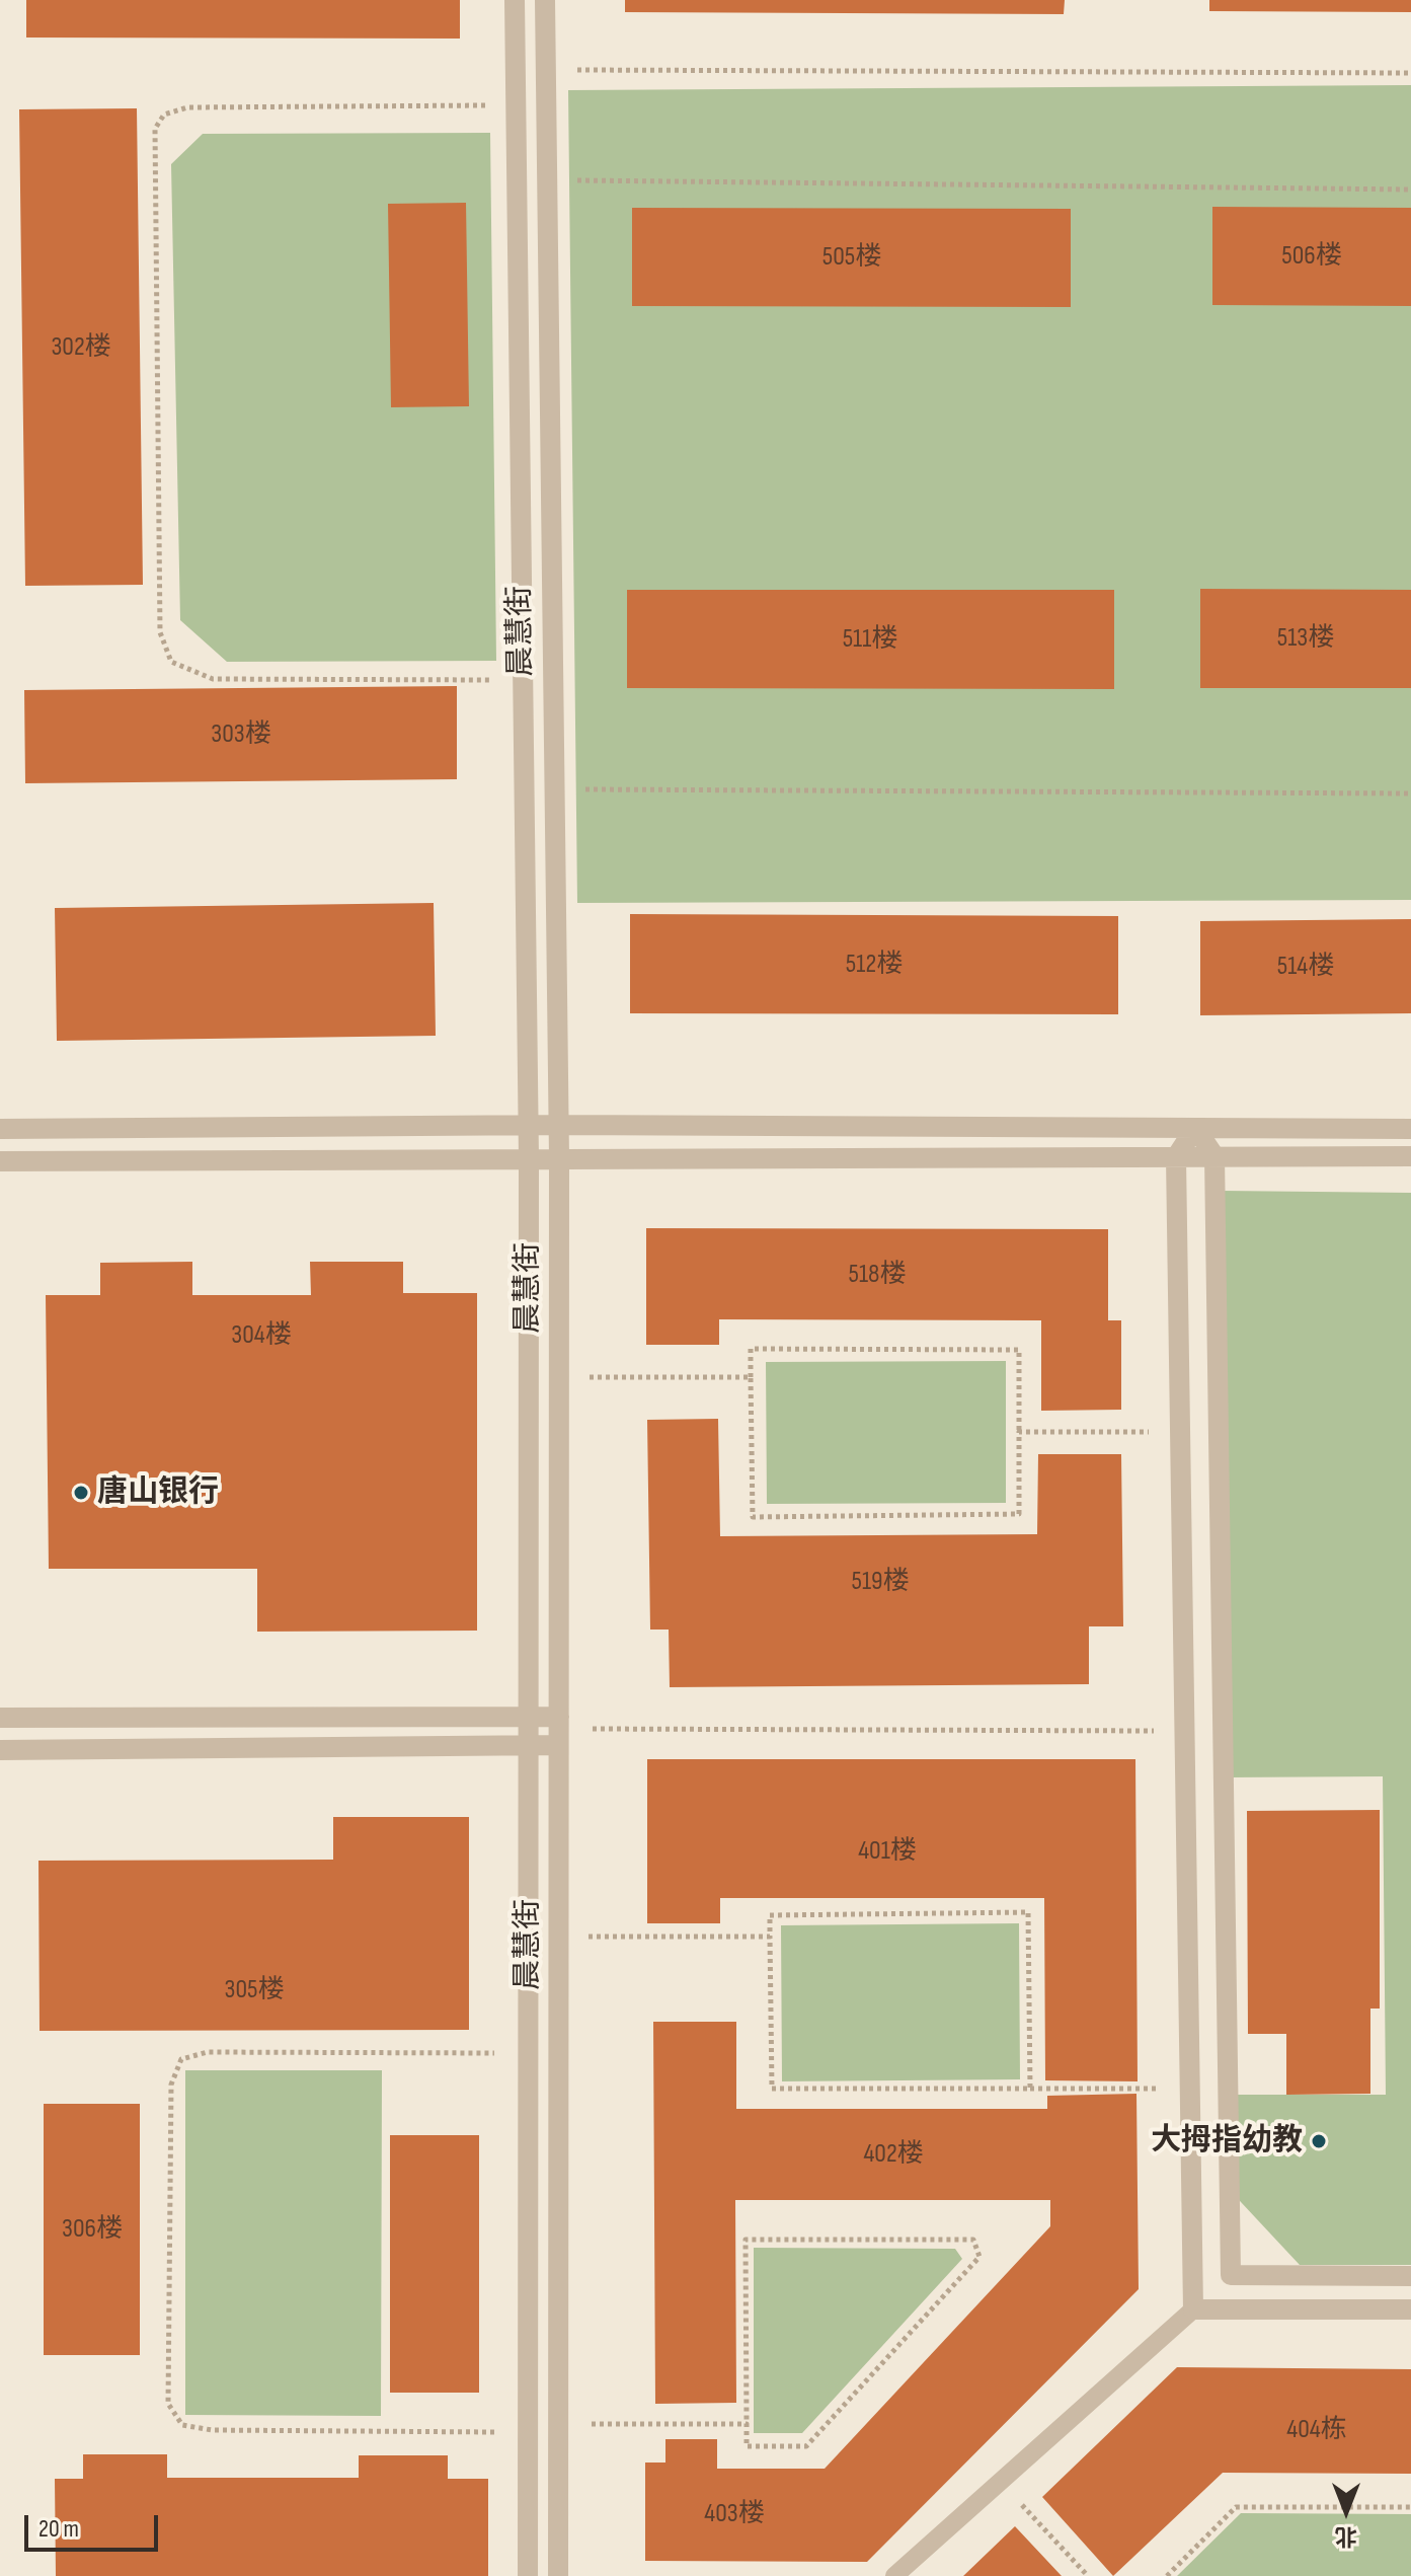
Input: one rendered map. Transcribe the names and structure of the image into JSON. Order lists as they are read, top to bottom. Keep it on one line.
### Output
{"streets":{"street":["晨慧街"]},"places":["唐山银行","大拇指幼教"],"house_numbers":["506楼","505楼","302楼","513楼","511楼","303楼","512楼","514楼","518楼","304楼","519楼","401楼","305楼","402楼","306楼","404栋","403楼"],"scale_bar":"20 m","north":"bottom"}
